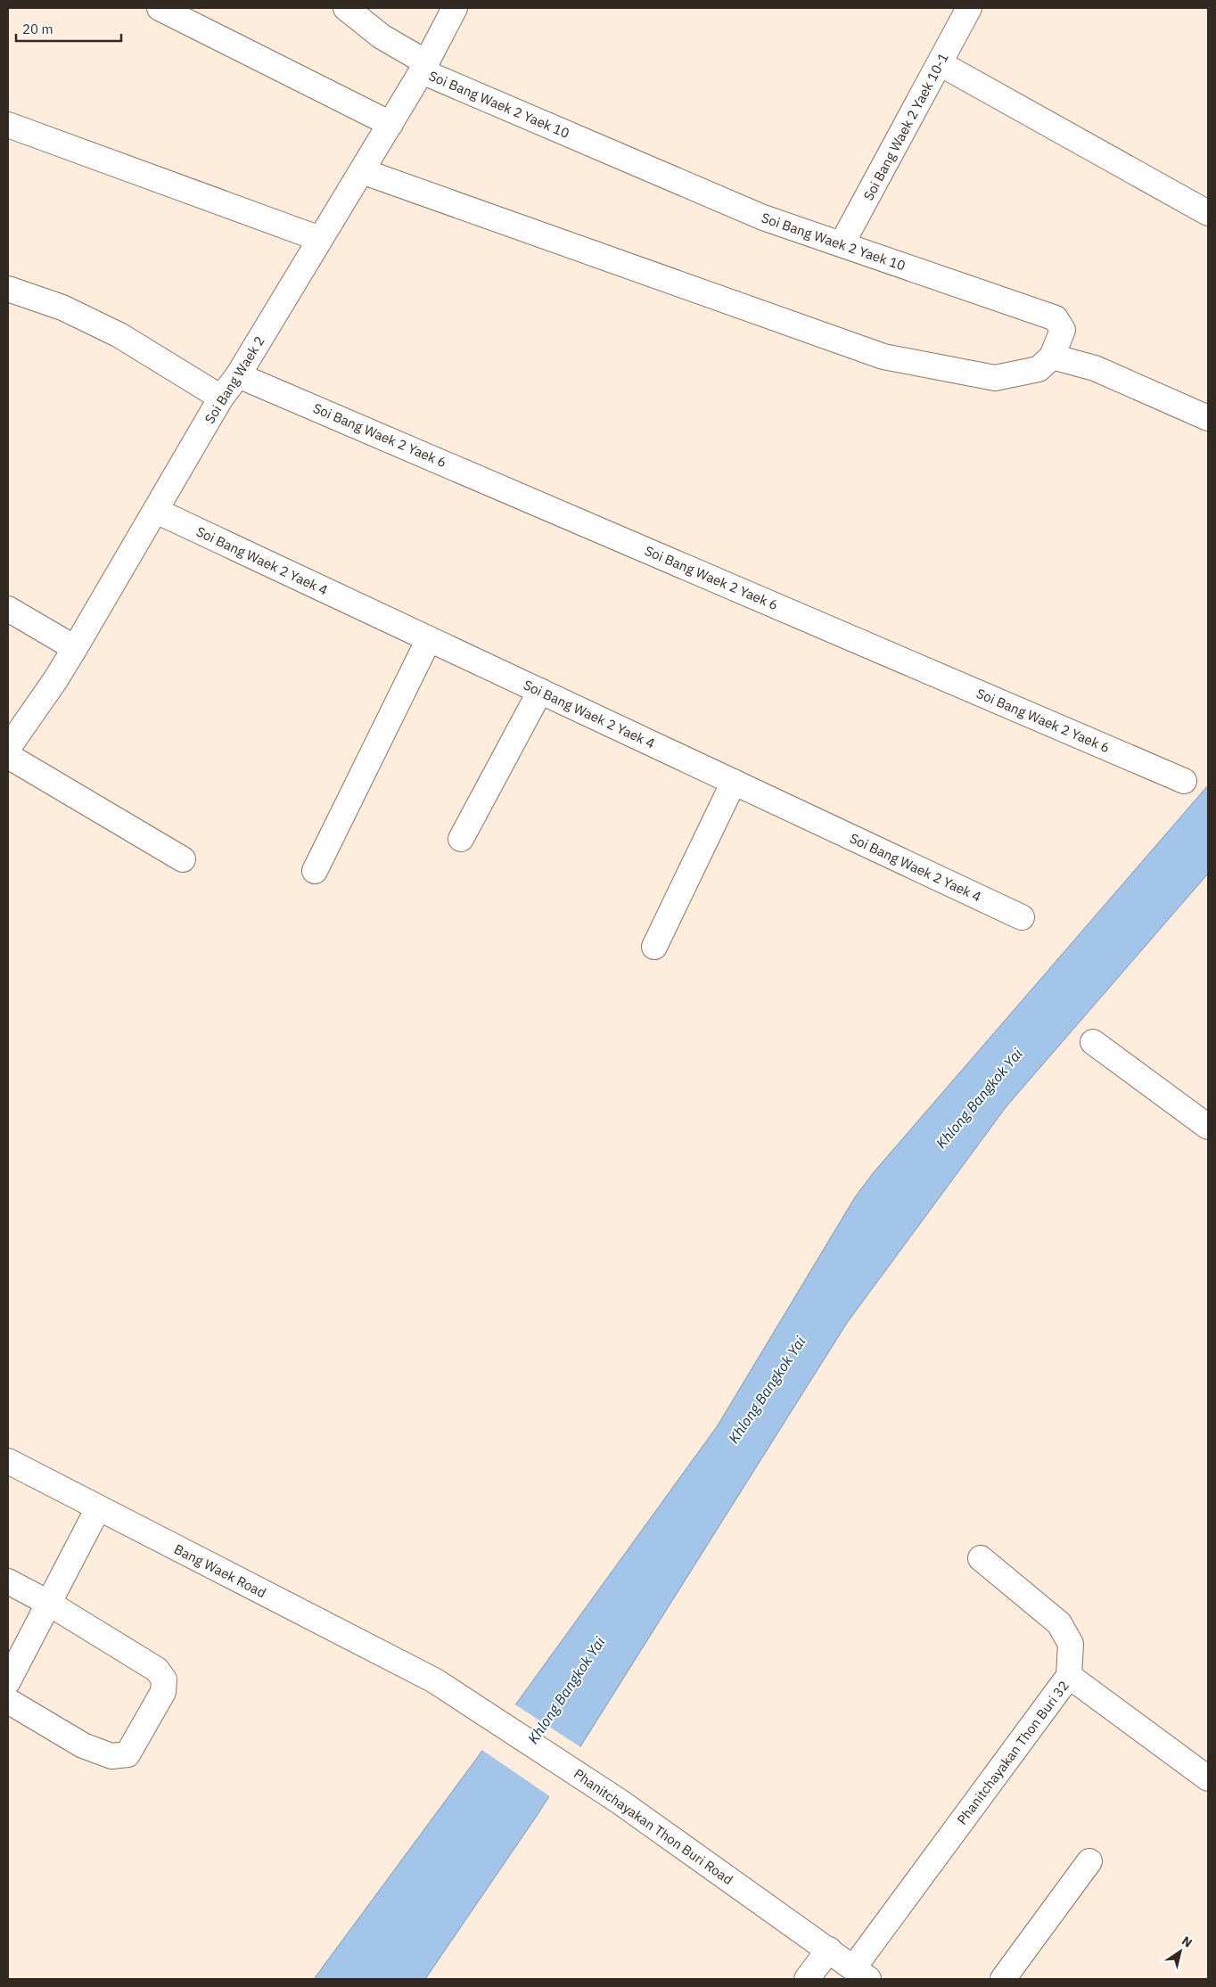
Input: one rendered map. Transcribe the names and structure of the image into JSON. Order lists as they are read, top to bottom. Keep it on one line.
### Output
{"streets":{"street":["Soi Bang Waek 2 Yaek 10","Soi Bang Waek 2 Yaek 10-1","Soi Bang Waek 2","Soi Bang Waek 2 Yaek 6","Soi Bang Waek 2 Yaek 4","Bang Waek Road","Phanitchayakan Thon Buri 32","Phanitchayakan Thon Buri Road"]},"crossings":[["Soi Bang Waek 2 Yaek 10","Soi Bang Waek 2 Yaek 10-1"],["Soi Bang Waek 2 Yaek 10","Soi Bang Waek 2"],["Soi Bang Waek 2","Soi Bang Waek 2 Yaek 6"],["Soi Bang Waek 2","Soi Bang Waek 2 Yaek 4"],["Bang Waek Road","Phanitchayakan Thon Buri Road"],["Phanitchayakan Thon Buri 32","Phanitchayakan Thon Buri Road"]],"water":["Khlong Bangkok Yai"],"scale_bar":"20 m","north":"top right"}
